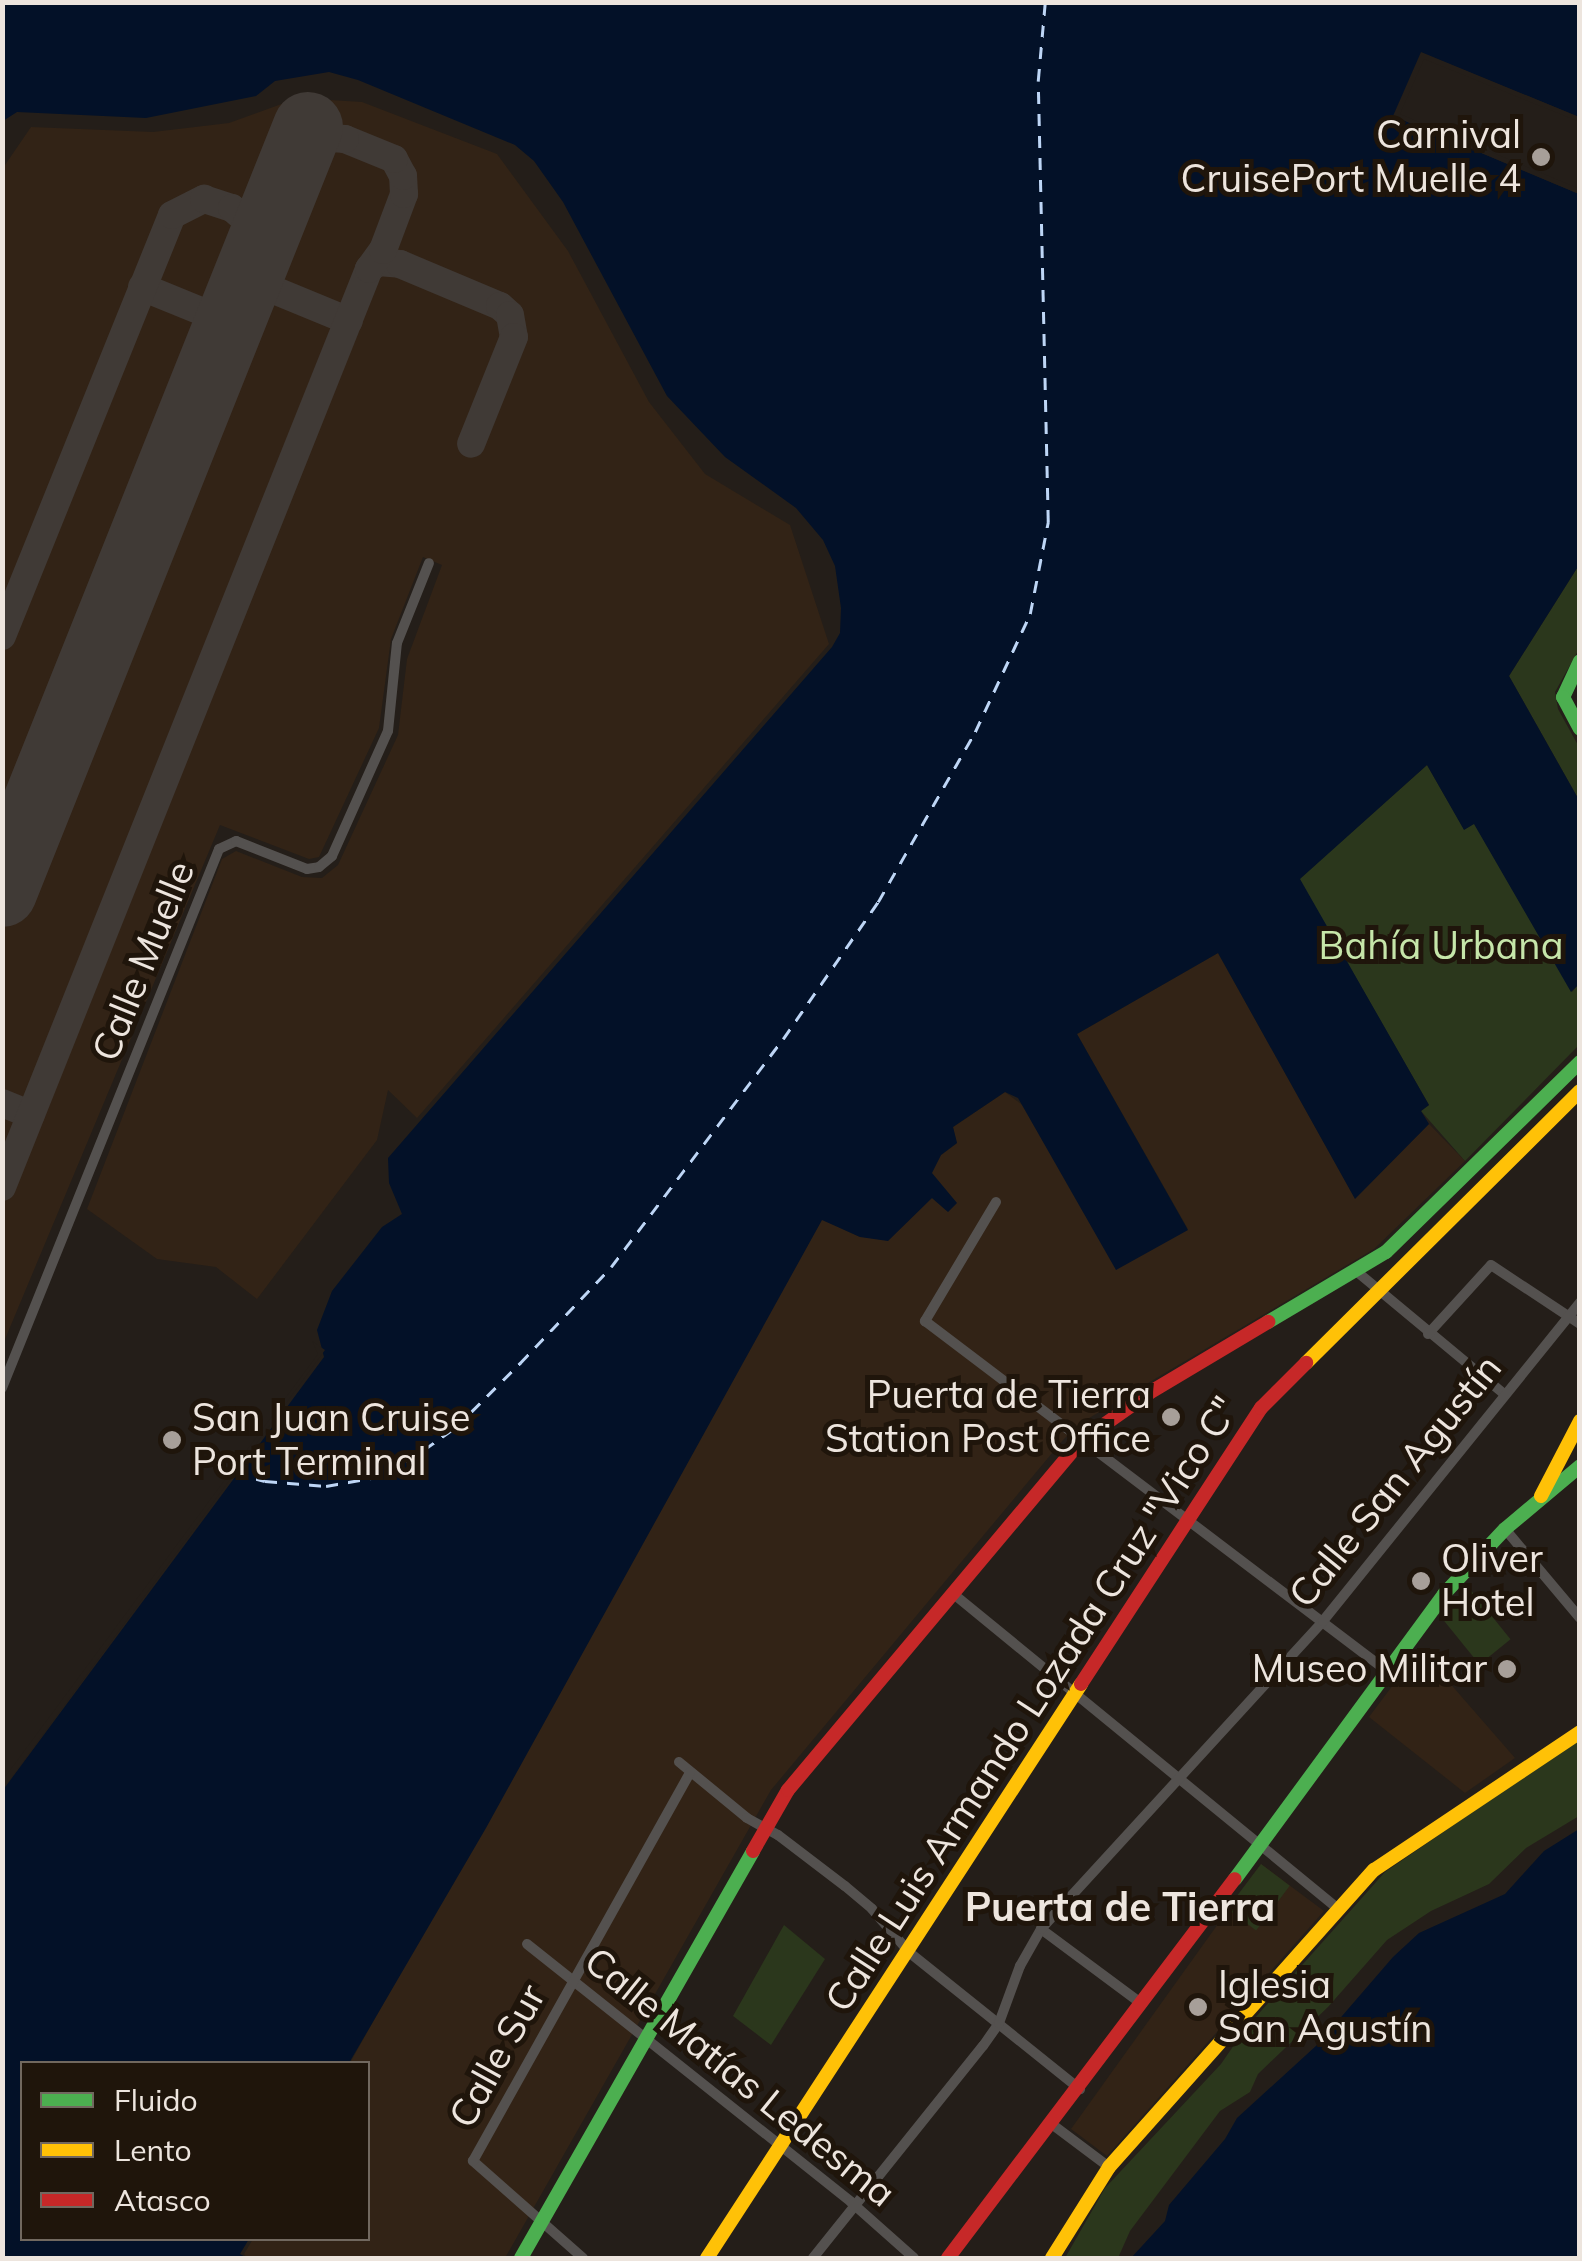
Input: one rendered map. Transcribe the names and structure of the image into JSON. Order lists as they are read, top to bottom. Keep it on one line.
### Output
{"streets":{"main road":["Calle Luis Armando Lozada Cruz \"Vico C\""],"street":["Calle Muelle","Calle San Agustín","Calle Sur","Calle Matías Ledesma"]},"crossings":[["Calle San Agustín","Calle Matías Ledesma"],["Calle Luis Armando Lozada Cruz \"Vico C\"","Calle Matías Ledesma"],["Calle Sur","Calle Matías Ledesma"]],"districts":["Puerta de Tierra"],"parks":["Bahía Urbana"],"places":["Carnival CruisePort Muelle 4","Puerta de Tierra Station Post Office","San Juan Cruise Port Terminal","Oliver Hotel","Museo Militar","Iglesia San Agustín"],"legend":["Fluido","Lento","Atasco"]}
